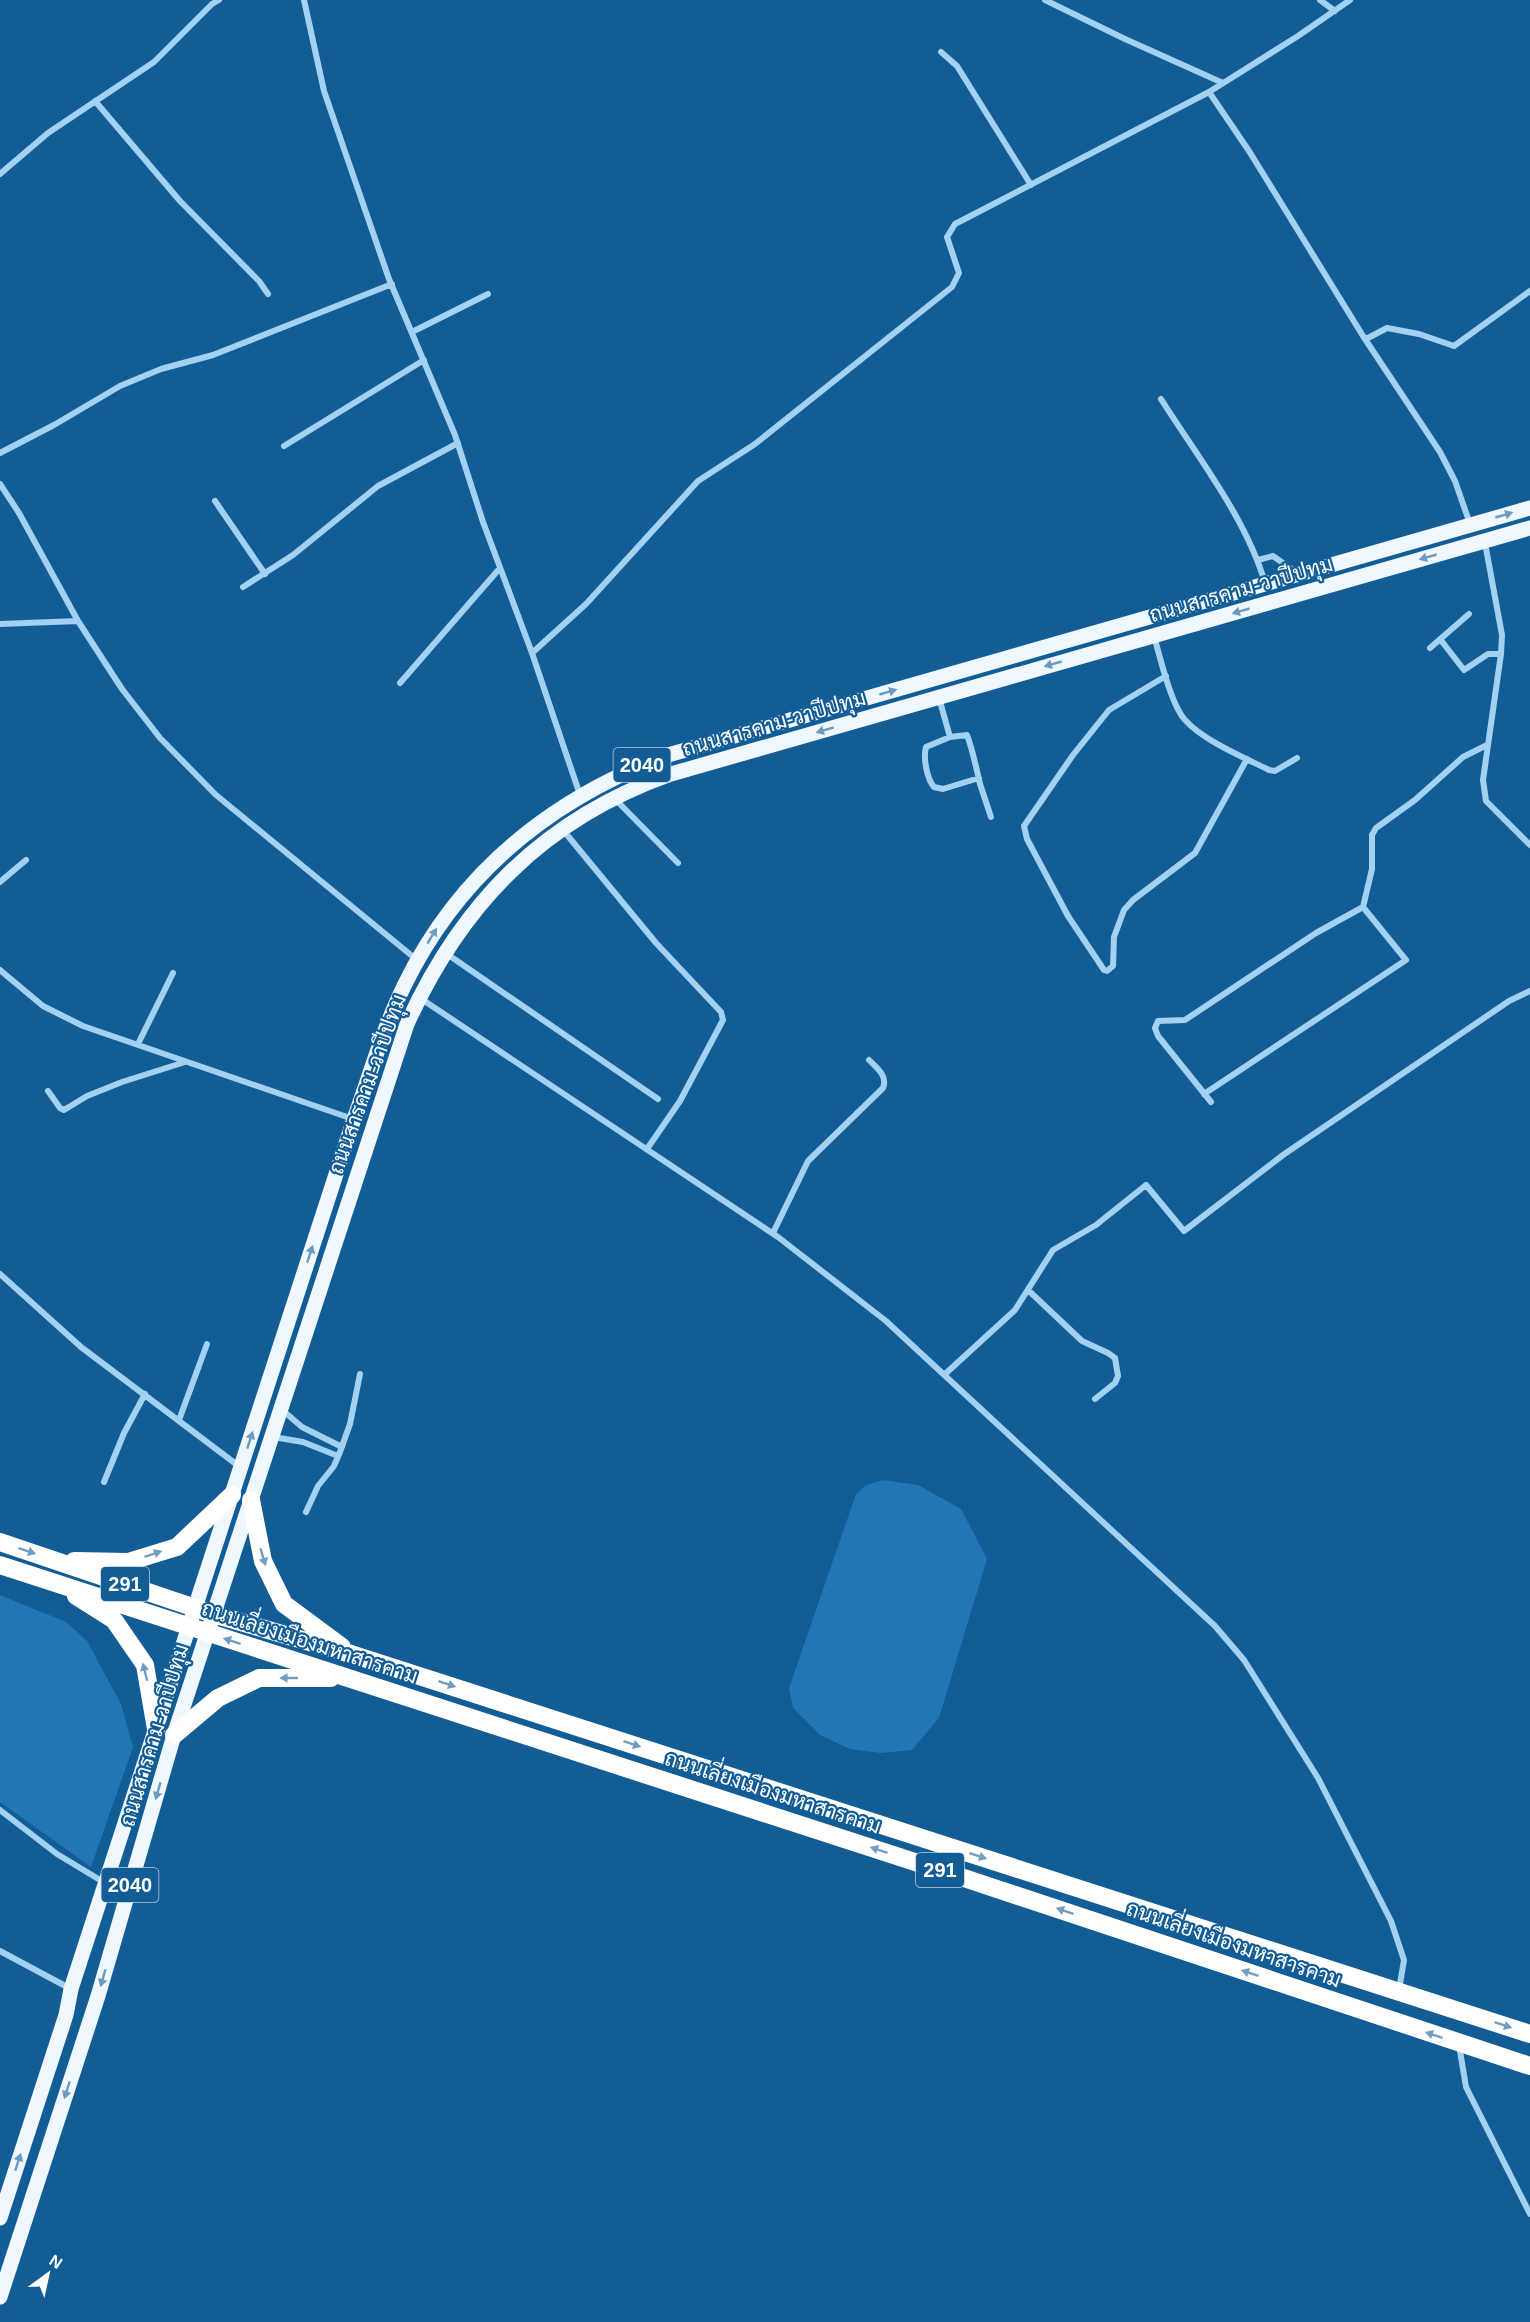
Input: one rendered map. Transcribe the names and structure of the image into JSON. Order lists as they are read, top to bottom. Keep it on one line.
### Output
{"streets":{"highway":["291","ถนนเลี่ยงเมืองมหาสารคาม"],"main road":["ถนนสารคาม-วาปีปทุม","2040"]},"crossings":[["ถนนสารคาม-วาปีปทุม","ถนนเลี่ยงเมืองมหาสารคาม"]],"north":"top right"}
